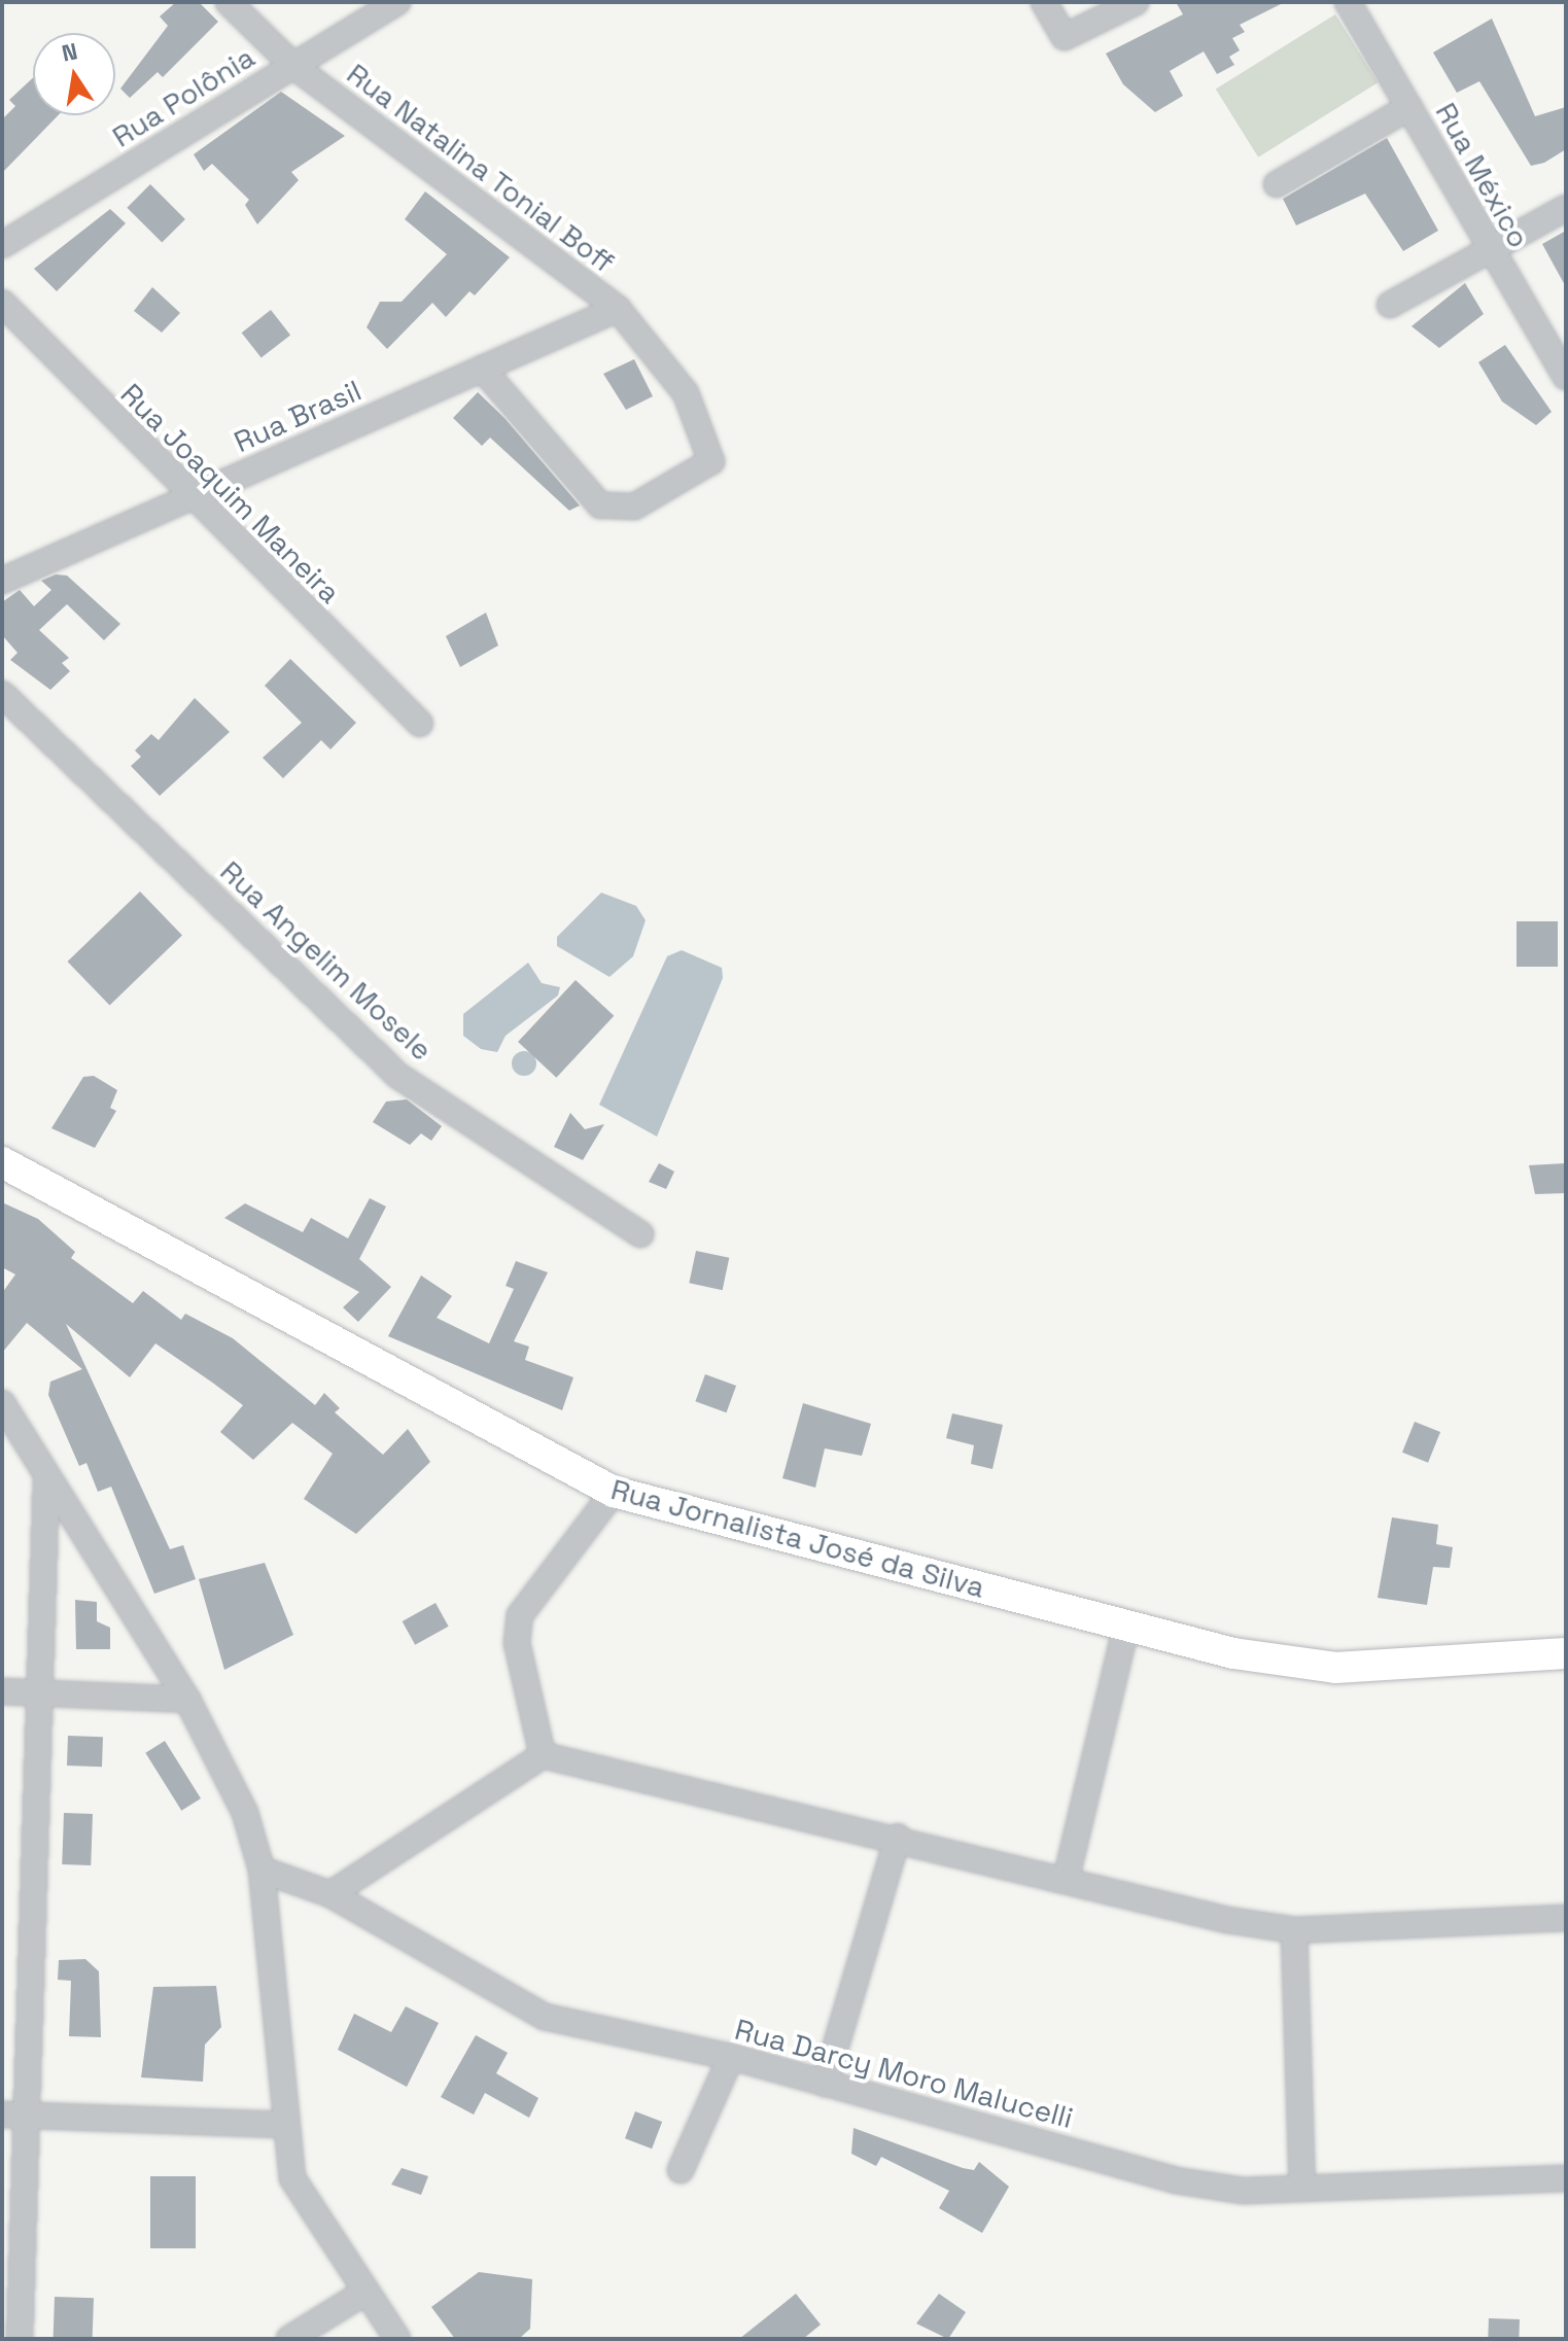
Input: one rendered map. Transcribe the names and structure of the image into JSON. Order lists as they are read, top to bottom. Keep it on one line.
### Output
{"streets":{"main road":["Rua Jornalista José da Silva"],"street":["Rua Polônia","Rua Natalina Tonial Boff","Rua México","Rua Brasil","Rua Joaquim Maneira","Rua Angelim Mosele","Rua Darcy Moro Malucelli"]},"crossings":[["Rua Polônia","Rua Natalina Tonial Boff"],["Rua Natalina Tonial Boff","Rua Brasil"],["Rua Brasil","Rua Joaquim Maneira"]],"north":"top"}
